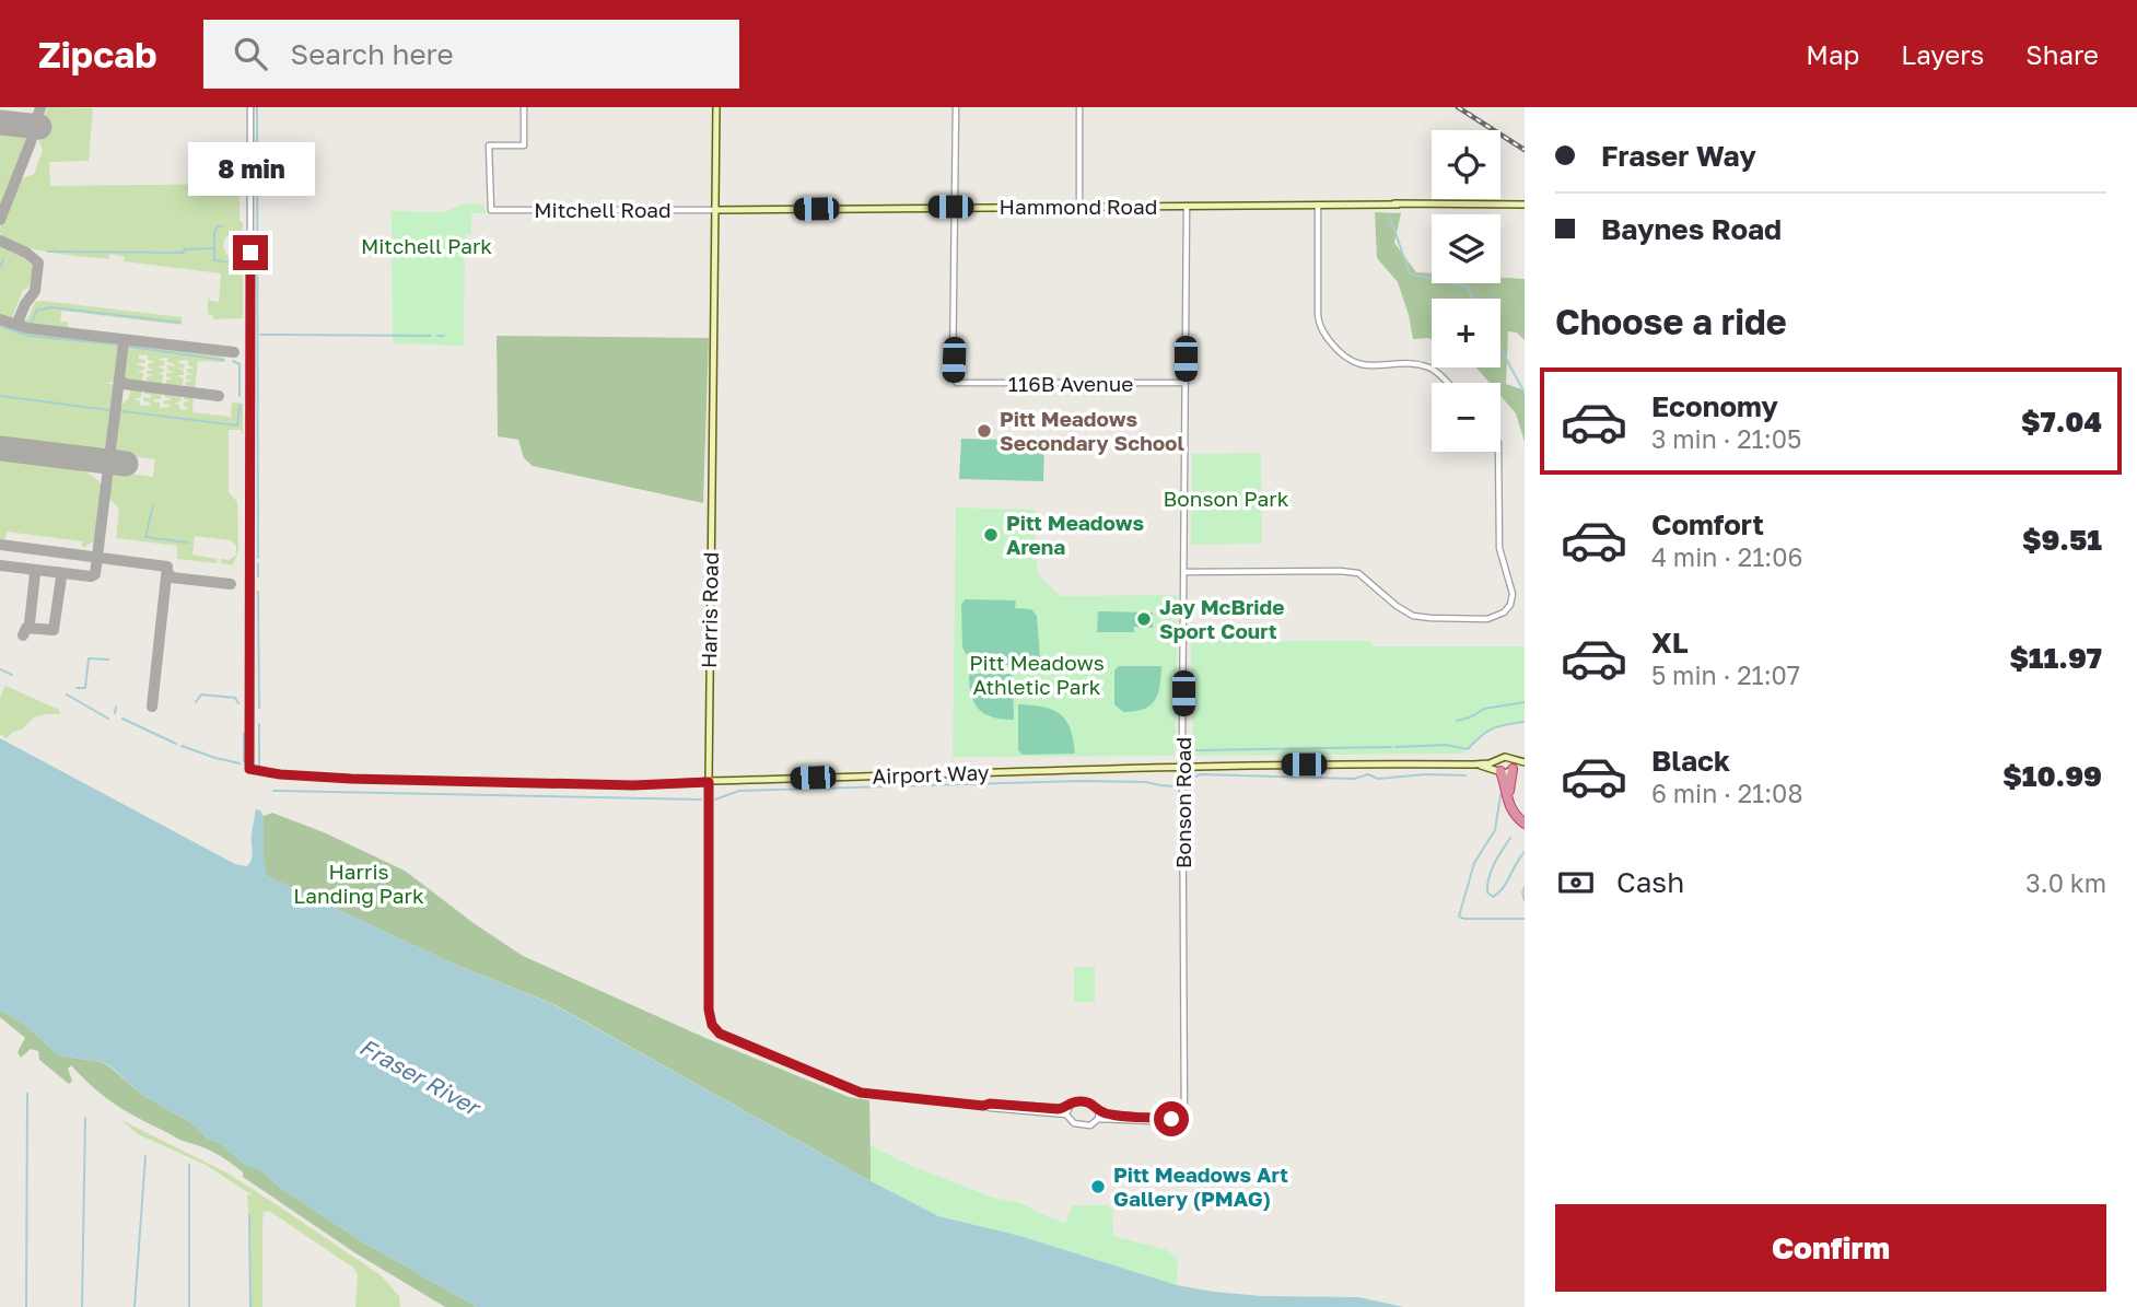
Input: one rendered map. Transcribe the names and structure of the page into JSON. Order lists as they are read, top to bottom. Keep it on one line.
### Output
{"streets":{"main road":["Hammond Road","Harris Road","Airport Way"],"street":["Mitchell Road","116B Avenue","Bonson Road"]},"crossings":[["Hammond Road","Mitchell Road"],["Hammond Road","116B Avenue"],["Hammond Road","Harris Road"],["Hammond Road","Bonson Road"],["Mitchell Road","Harris Road"],["116B Avenue","Bonson Road"],["Harris Road","Airport Way"],["Airport Way","Bonson Road"]],"water":["Fraser River"],"parks":["Mitchell Park","Bonson Park","Pitt Meadows Athletic Park","Harris Landing Park"],"places":["Pitt Meadows Secondary School","Pitt Meadows Arena","Jay McBride Sport Court","Pitt Meadows Art Gallery (PMAG)"],"page":{"header":"Zipcab","search":"Search here","nav":["Map","Layers","Share"],"banner":["Fraser Way","Baynes Road"],"map_buttons":["+","−"],"bubble":"8 min","heading":"Choose a ride","list":[{"name":"Economy","note":"3 min · 21:05","value":"$7.04"},{"name":"Comfort","note":"4 min · 21:06","value":"$9.51"},{"name":"XL","note":"5 min · 21:07","value":"$11.97"},{"name":"Black","note":"6 min · 21:08","value":"$10.99"}],"pay":["Cash","3.0 km"],"buttons":"Confirm"}}
